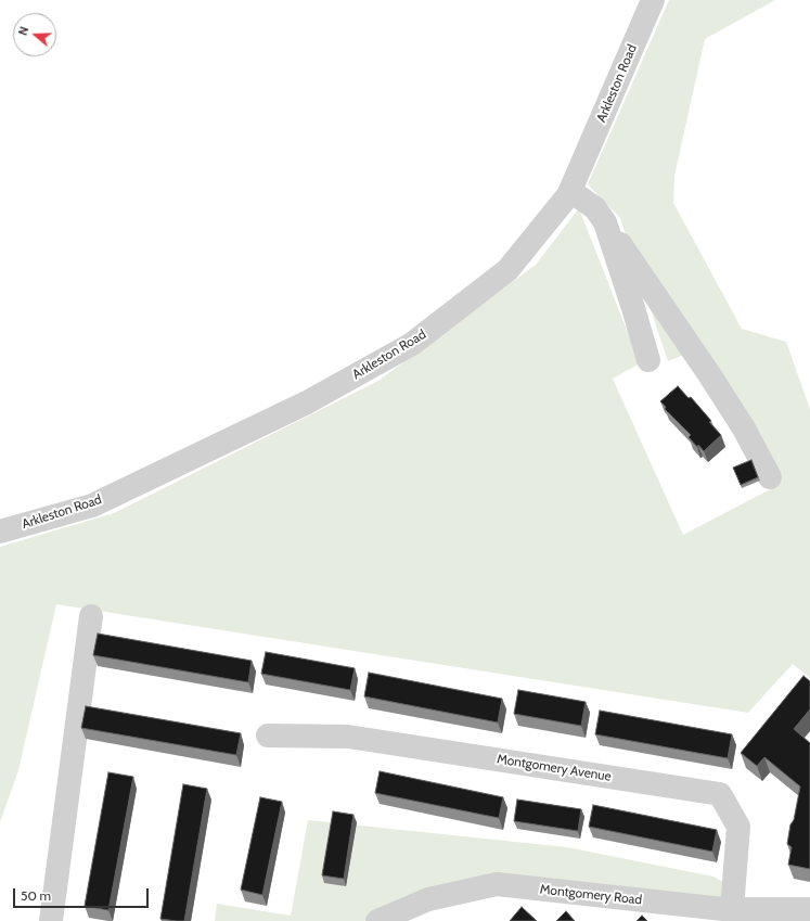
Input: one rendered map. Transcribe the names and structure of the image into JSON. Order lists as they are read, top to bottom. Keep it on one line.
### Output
{"streets":{"street":["Arkleston Road","Montgomery Avenue","Montgomery Road"]},"crossings":[["Montgomery Avenue","Montgomery Road"]],"scale_bar":"50 m","north":"left"}
